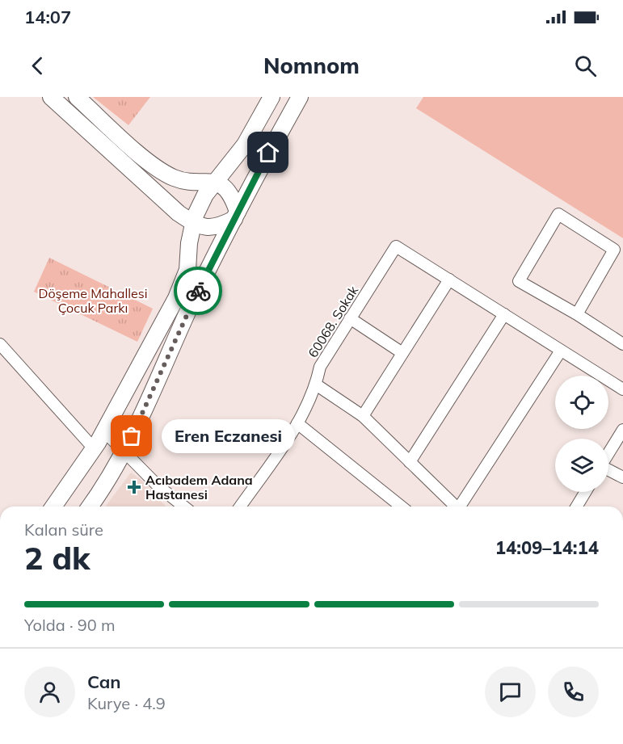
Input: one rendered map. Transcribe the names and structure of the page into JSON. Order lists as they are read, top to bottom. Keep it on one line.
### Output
{"streets":{"street":["60068. Sokak"]},"parks":["Döşeme Mahallesi Çocuk Parkı"],"places":{"other":["Eren Eczanesi"],"health":["Acıbadem Adana Hastanesi"]},"page":{"status":"14:07","header":"Nomnom","bubble":"Eren Eczanesi","heading":["2 dk","Kalan süre","14:09–14:14"],"panel":["Can","Kurye · 4.9"],"bar":"Yolda · 90 m"}}
